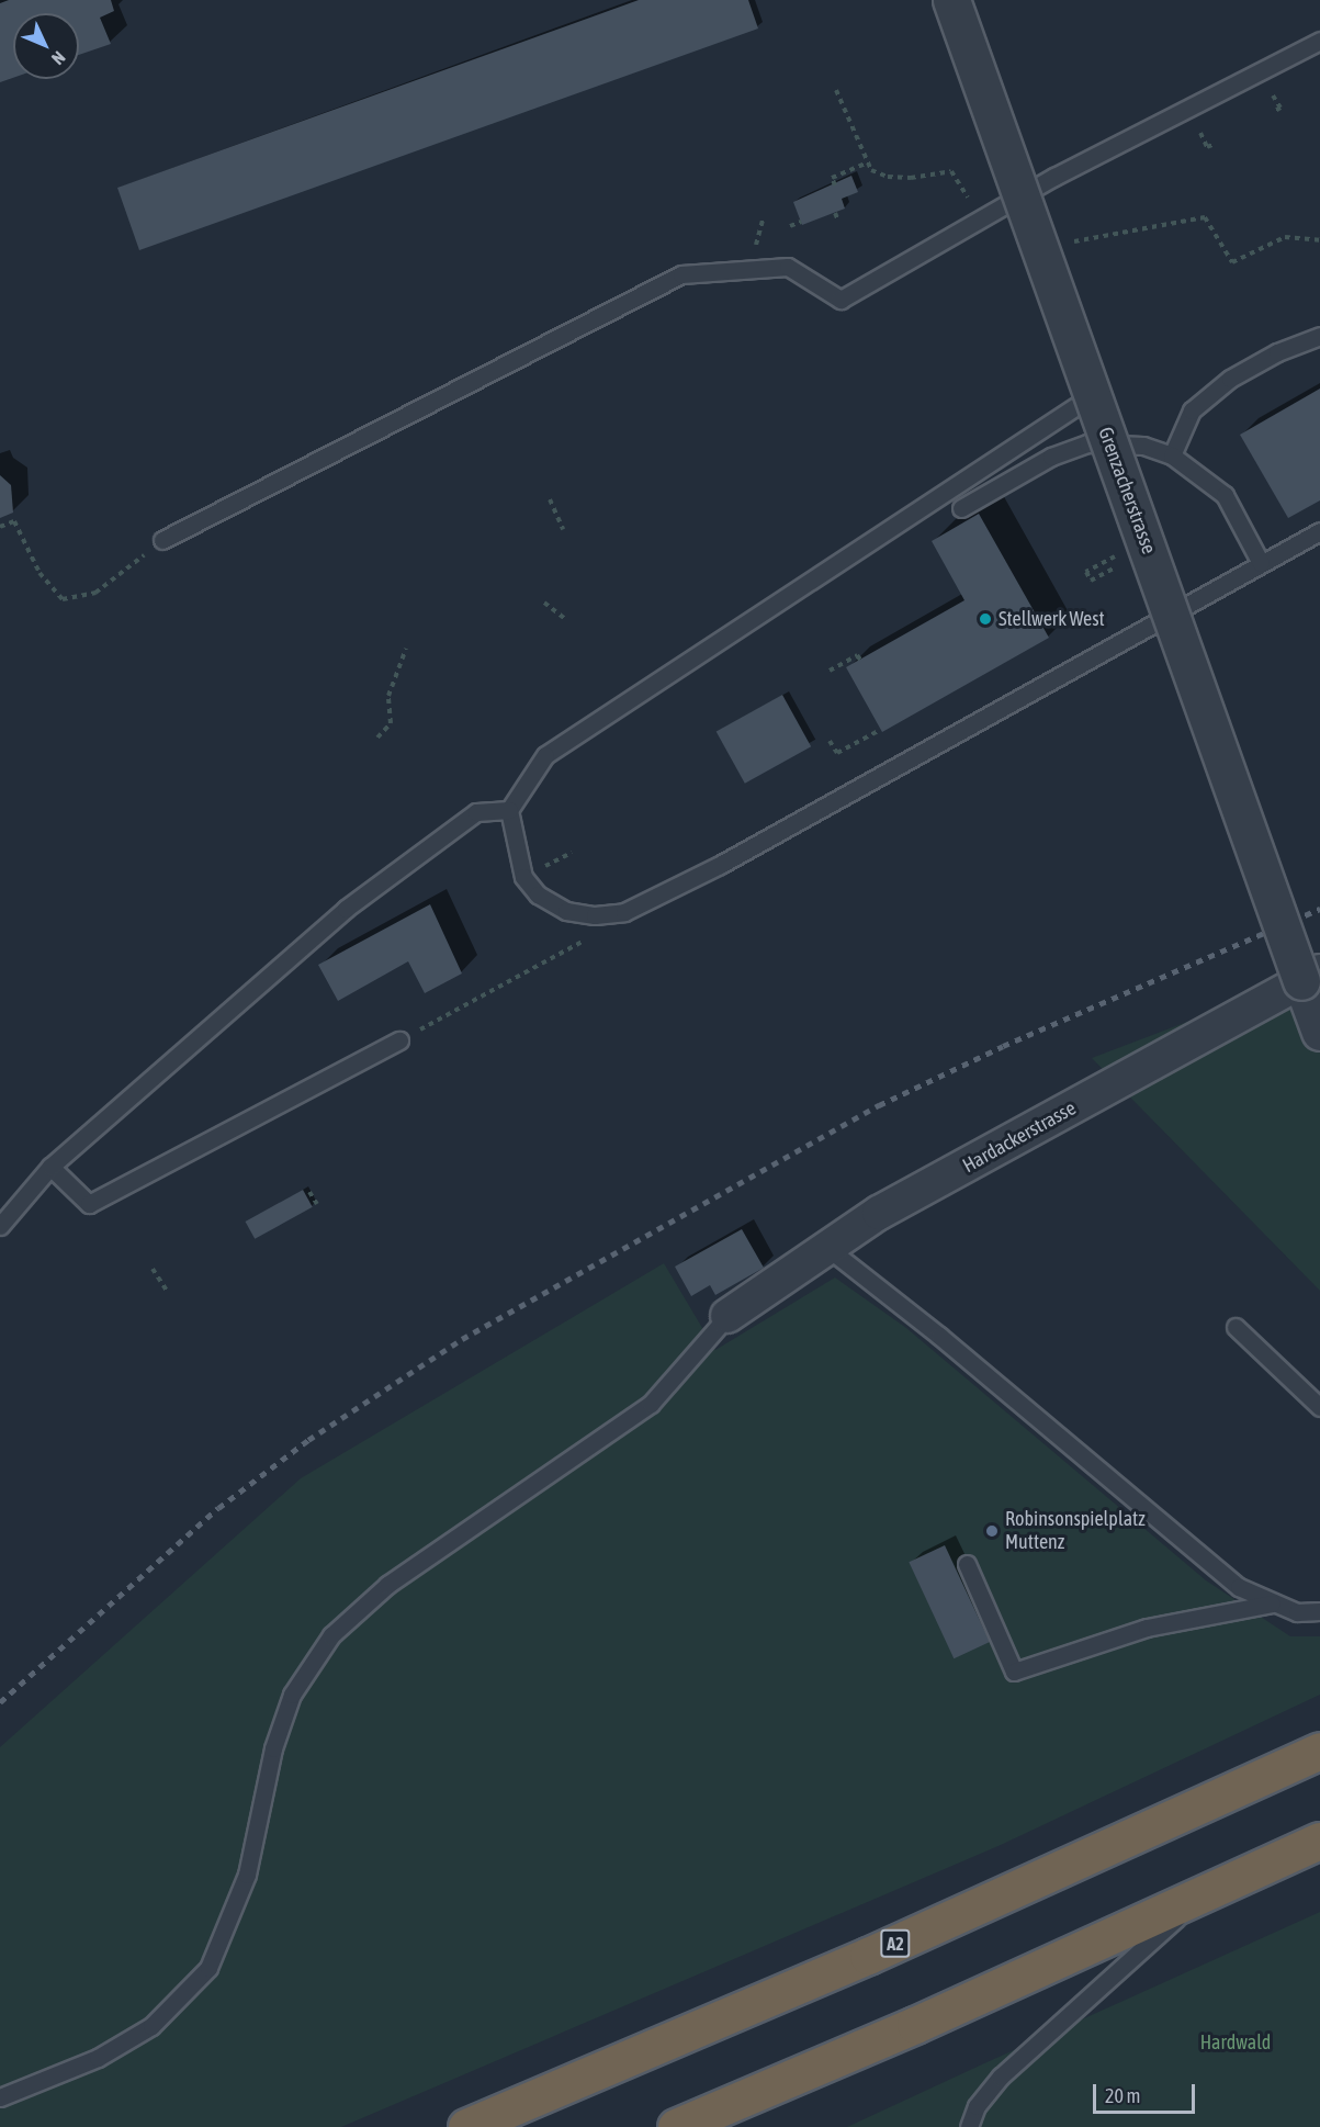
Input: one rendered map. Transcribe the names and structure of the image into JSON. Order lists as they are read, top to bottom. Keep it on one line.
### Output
{"streets":{"highway":["A2"],"street":["Grenzacherstrasse","Hardackerstrasse"]},"crossings":[["Grenzacherstrasse","Hardackerstrasse"]],"parks":["Hardwald"],"places":["Stellwerk West","Robinsonspielplatz Muttenz"],"scale_bar":"20 m","north":"bottom right"}
